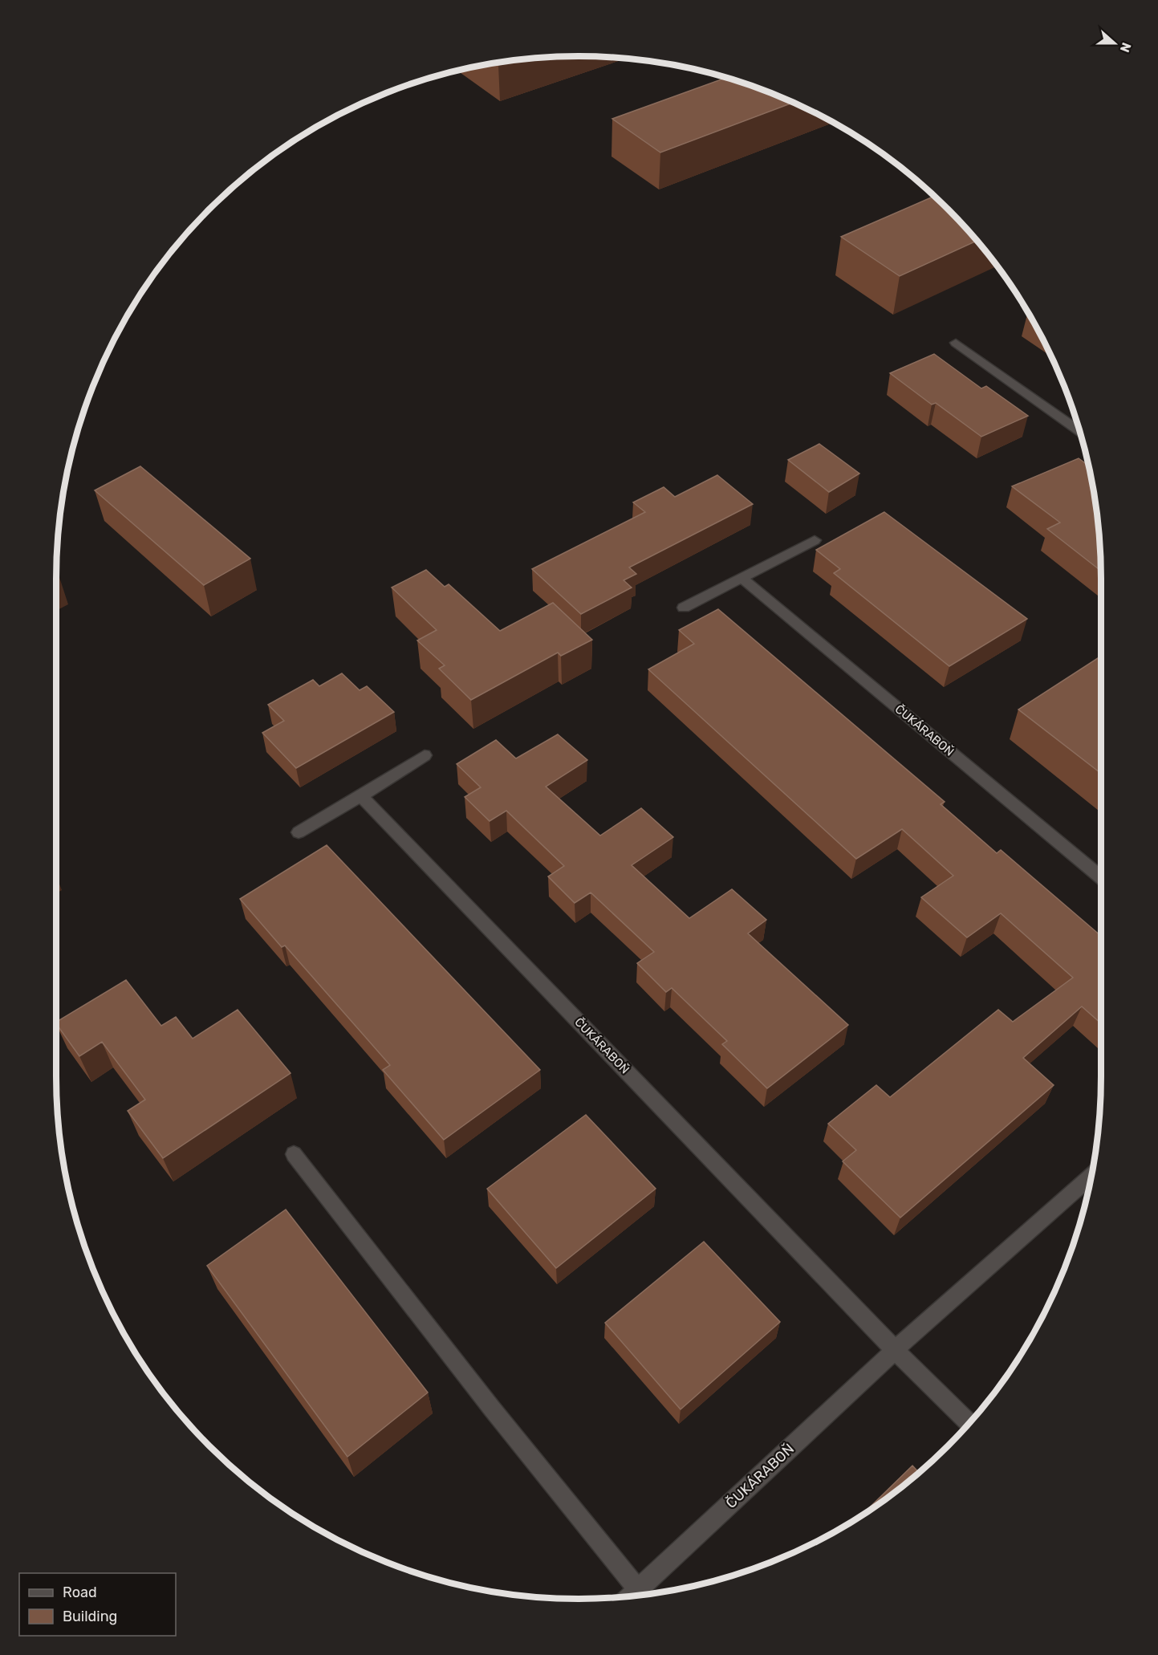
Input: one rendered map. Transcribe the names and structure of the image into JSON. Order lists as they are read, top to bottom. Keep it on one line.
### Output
{"streets":{"street":["ČUKÁRABOŇ"]},"legend":["Road","Building"],"north":"right"}
